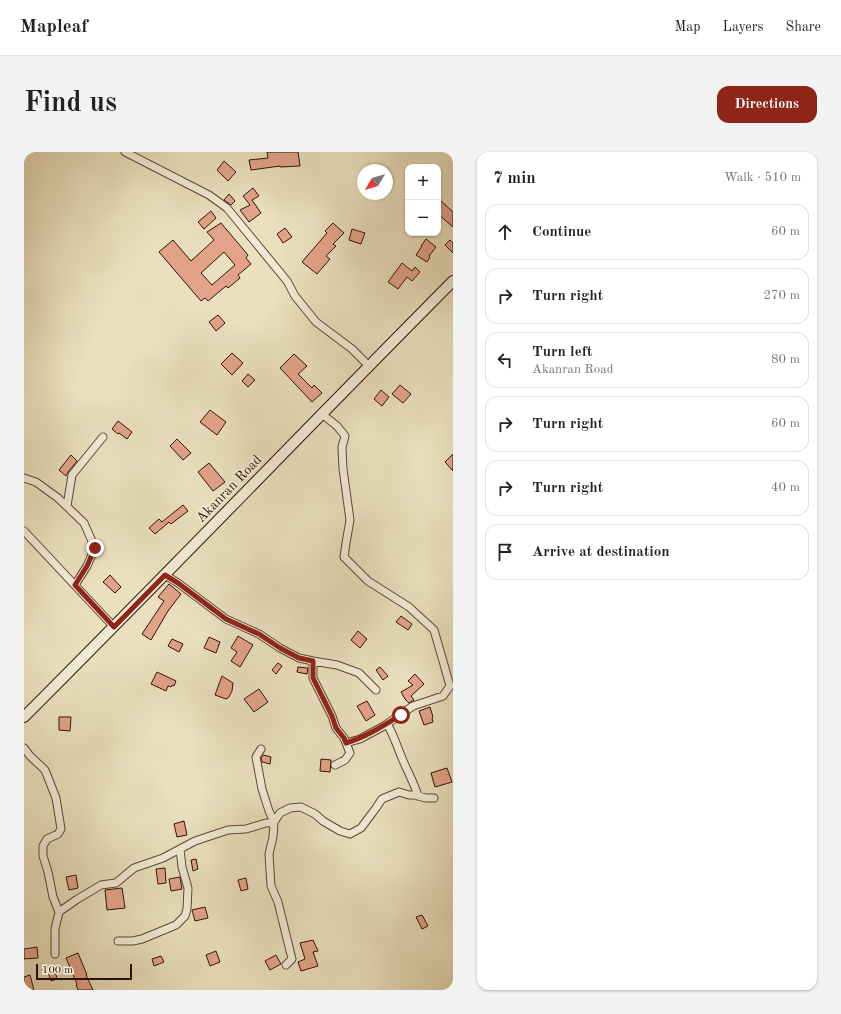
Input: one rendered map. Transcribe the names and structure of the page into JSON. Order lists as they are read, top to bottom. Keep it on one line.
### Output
{"streets":{"main road":["Akanran Road"]},"scale_bar":"100 m","north":"bottom left","page":{"header":"Mapleaf","nav":["Map","Layers","Share"],"buttons":"Directions","title":"Find us","heading":["7 min","Walk · 510 m"],"map_buttons":["+","−"],"list":[["Continue","60 m"],["Turn right","270 m"],["Turn left","Akanran Road","80 m"],["Turn right","60 m"],["Turn right","40 m"],"Arrive at destination"],"scale":"100 m"}}
